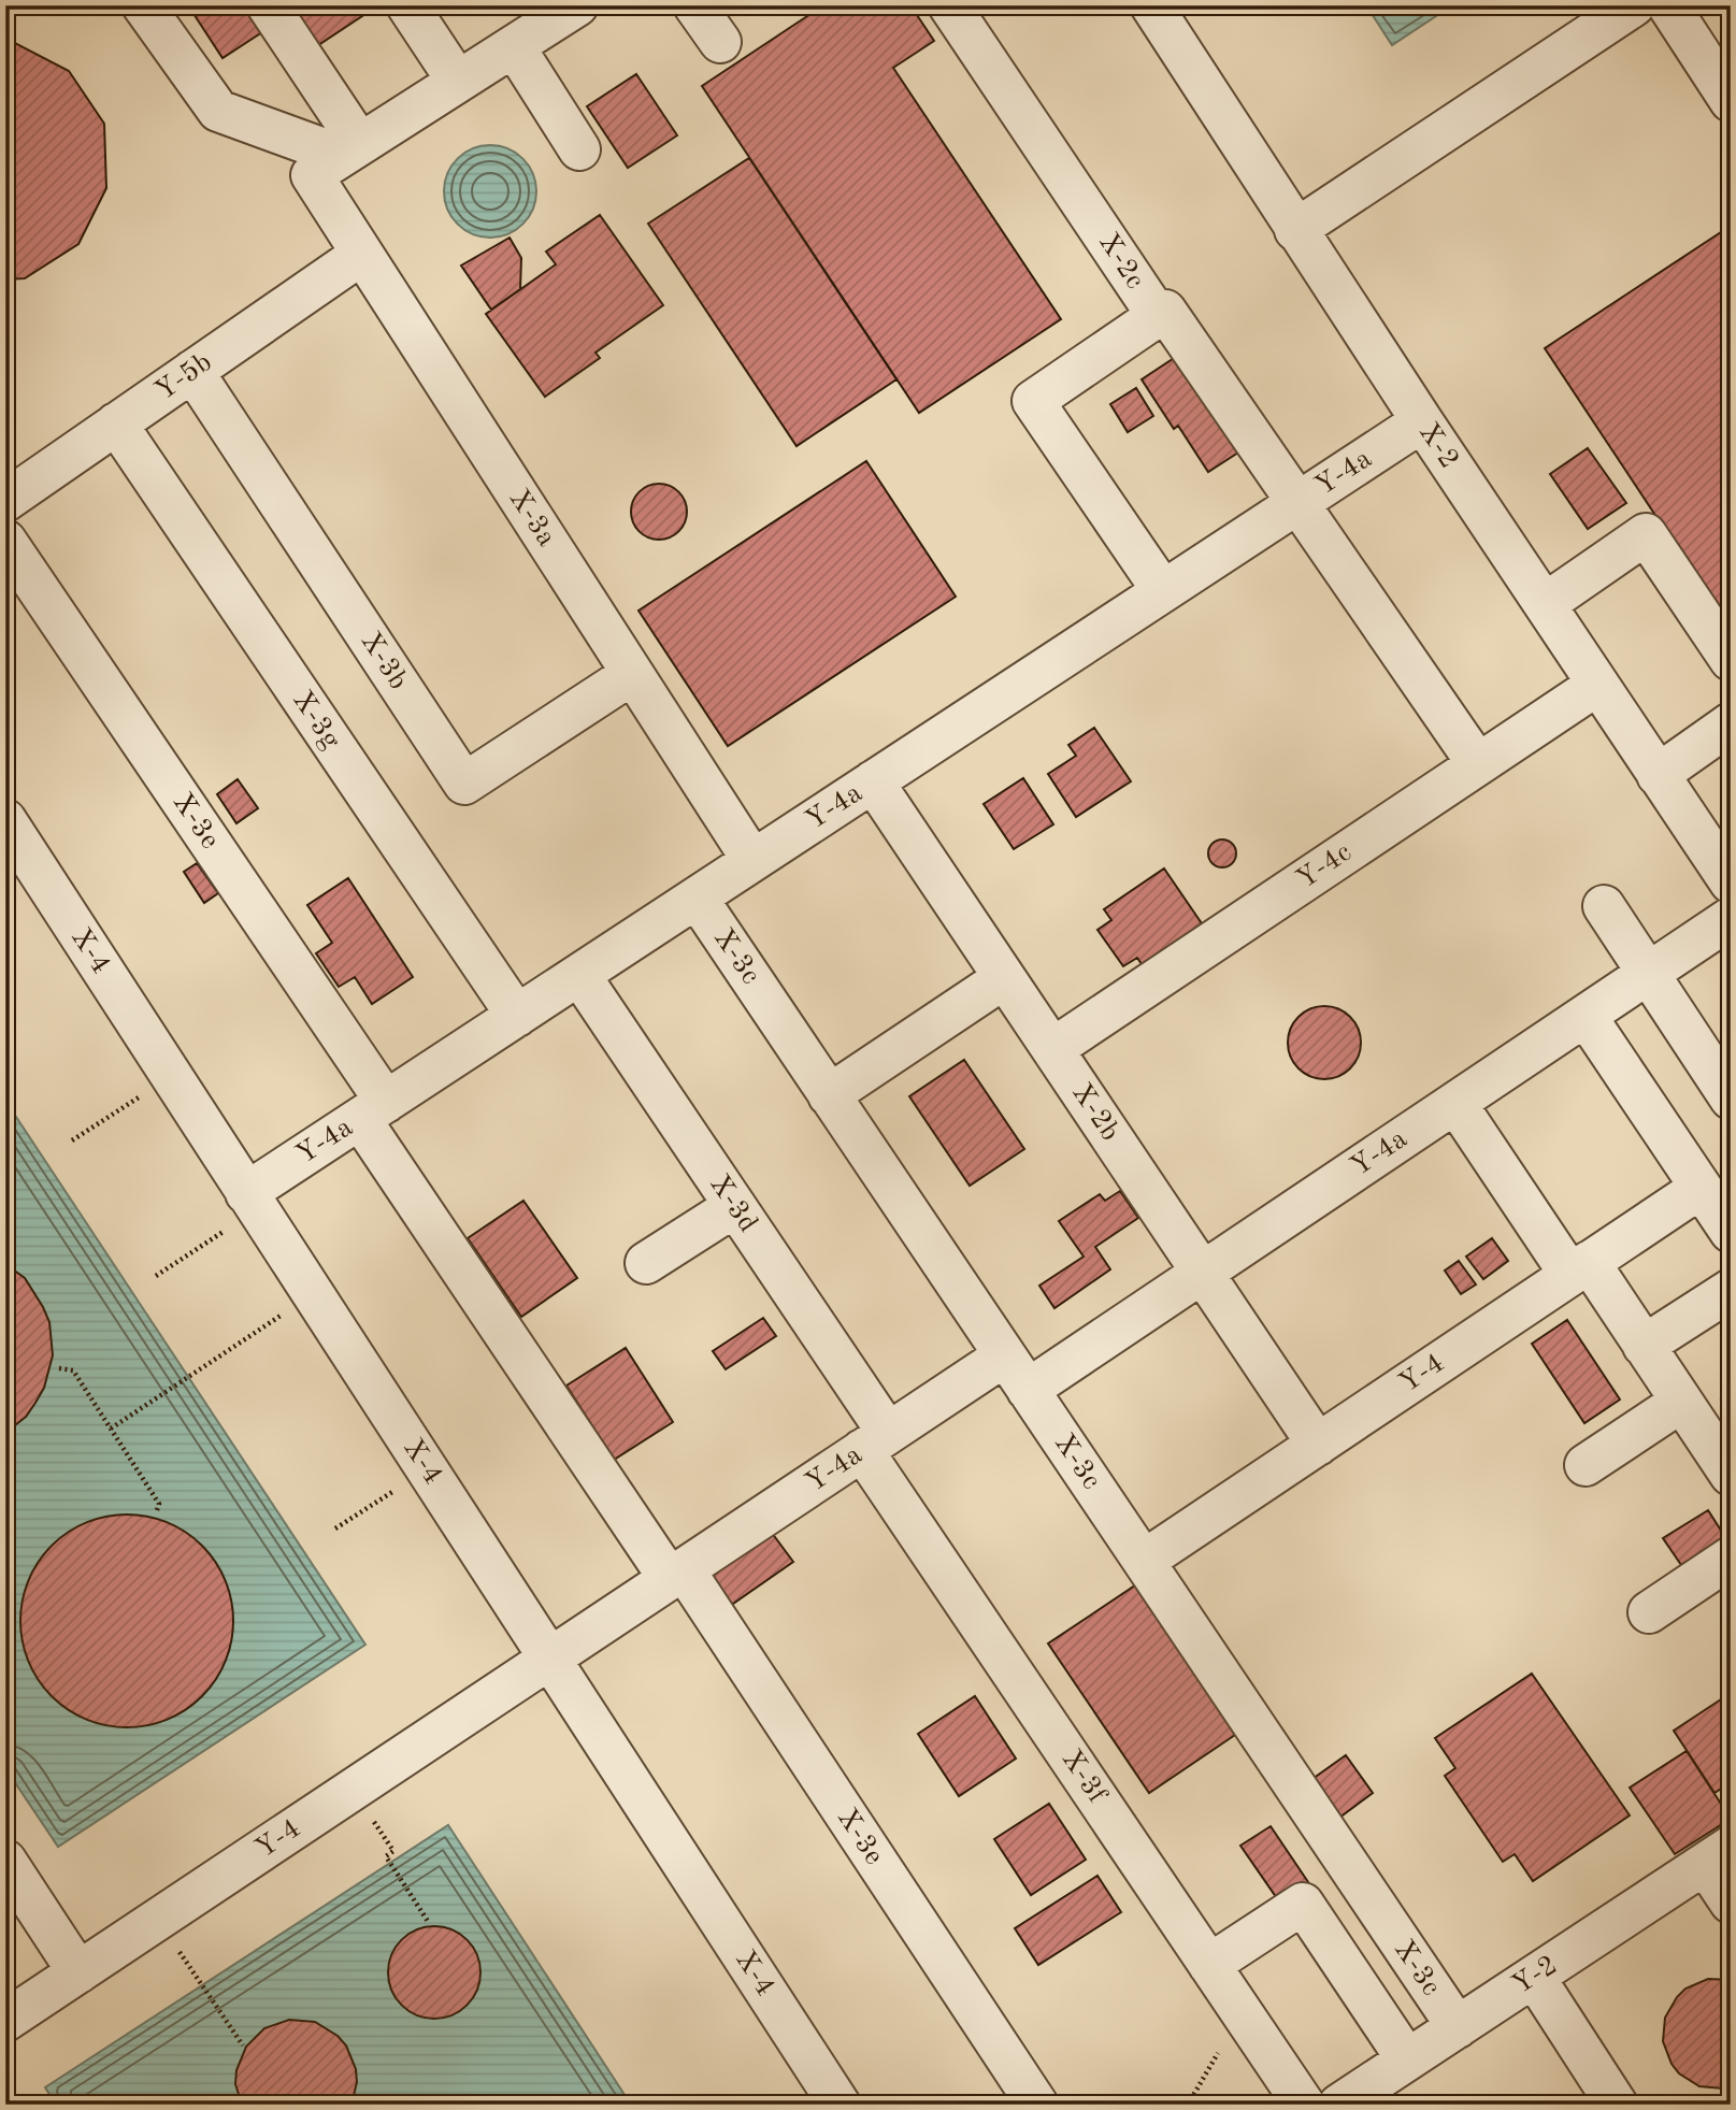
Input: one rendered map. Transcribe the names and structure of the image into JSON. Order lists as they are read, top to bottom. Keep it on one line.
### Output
{"streets":{"street":["X-2c","Y-5b","X-2","Y-4a","X-3a","X-3b","X-3g","X-3e","Y-4c","X-4","X-3c","X-2b","X-3d","Y-4","X-3f","Y-2"]},"crossings":[["X-2c","Y-4a"],["Y-5b","X-3a"],["Y-5b","X-3b"],["Y-5b","X-3g"],["X-2","Y-4a"],["X-2","Y-4c"],["Y-4a","X-3a"],["Y-4a","X-3g"],["Y-4a","X-3e"],["Y-4a","X-4"],["Y-4a","X-3c"],["Y-4a","X-2b"],["Y-4a","X-3d"],["Y-4a","Y-4"],["Y-4a","X-3f"],["X-3a","X-3b"],["Y-4c","X-2b"],["X-4","Y-4"],["X-3c","Y-4"],["X-3c","Y-2"],["X-2b","Y-4"],["X-3d","X-3f"]]}
